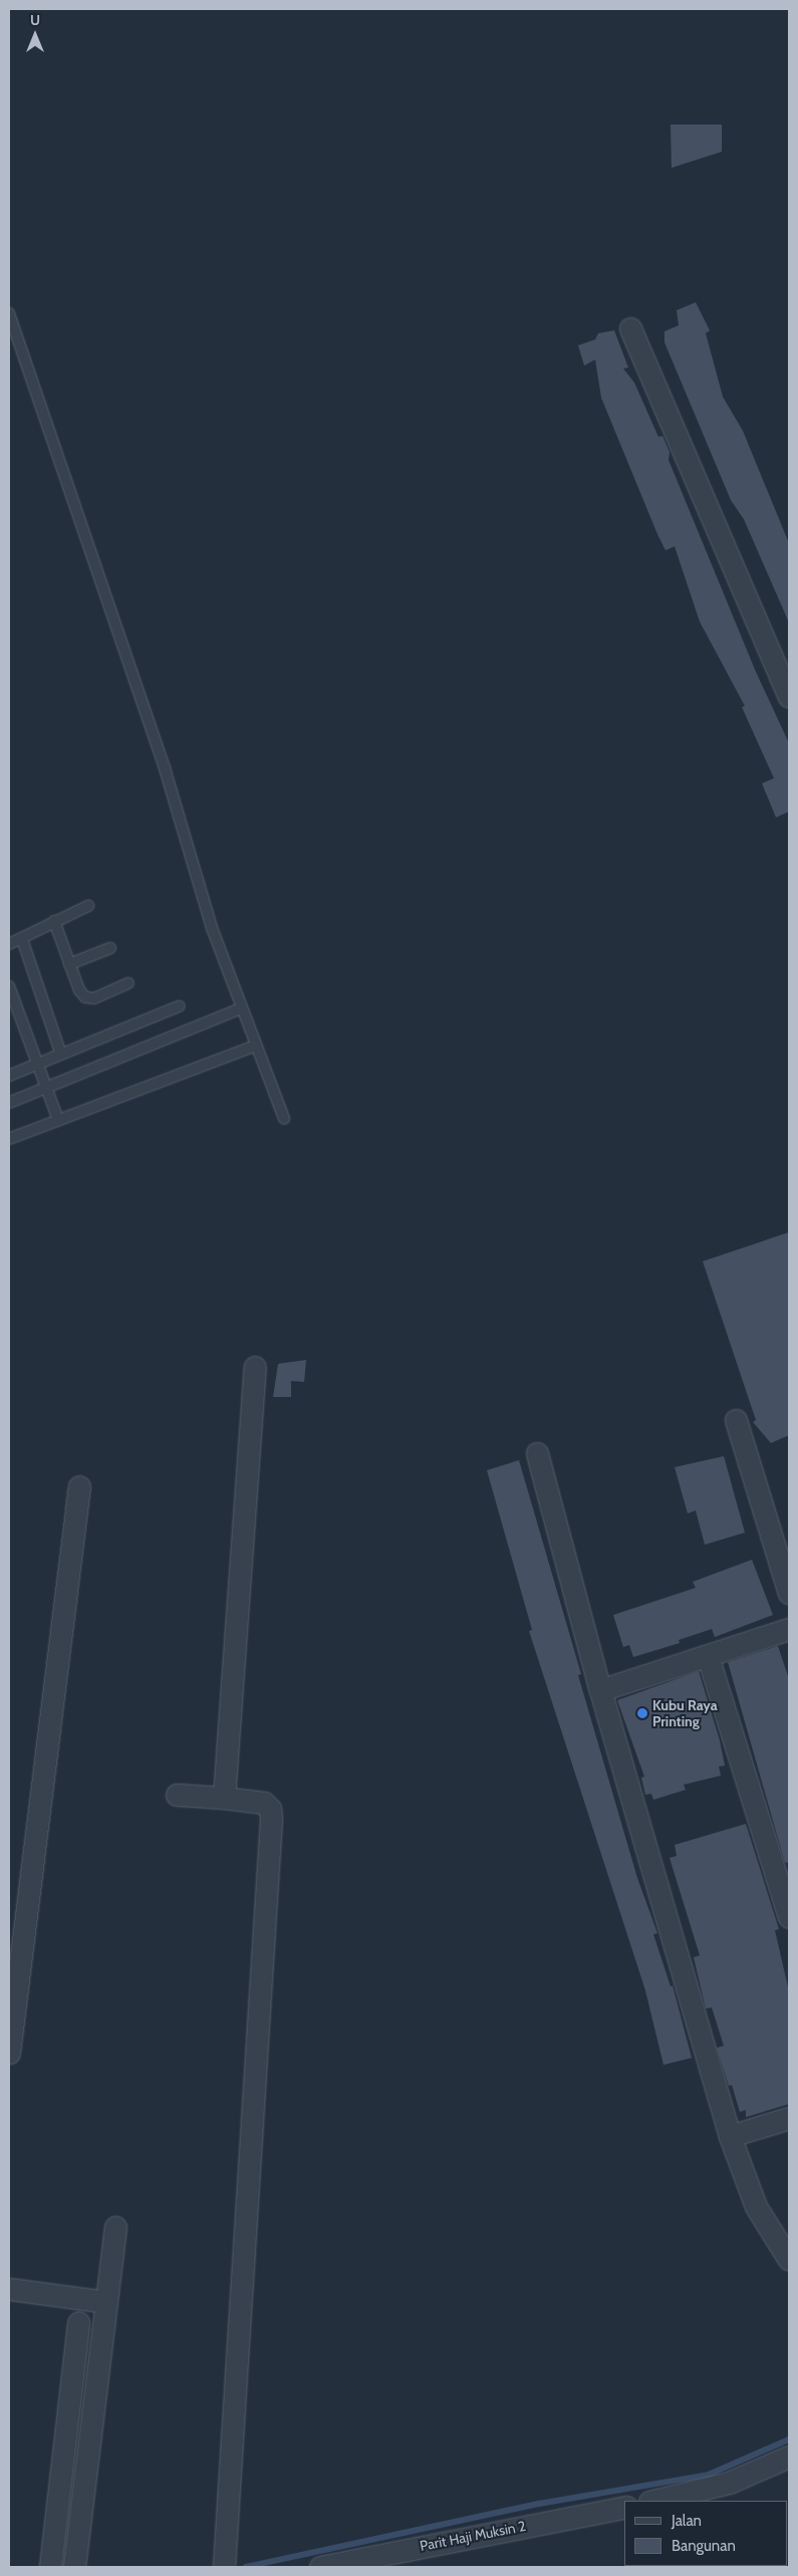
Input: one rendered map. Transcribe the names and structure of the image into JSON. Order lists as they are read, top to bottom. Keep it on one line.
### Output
{"streets":{"street":["Parit Haji Muksin 2"]},"places":["Kubu Raya Printing"],"legend":["Jalan","Bangunan"],"north":"top"}
